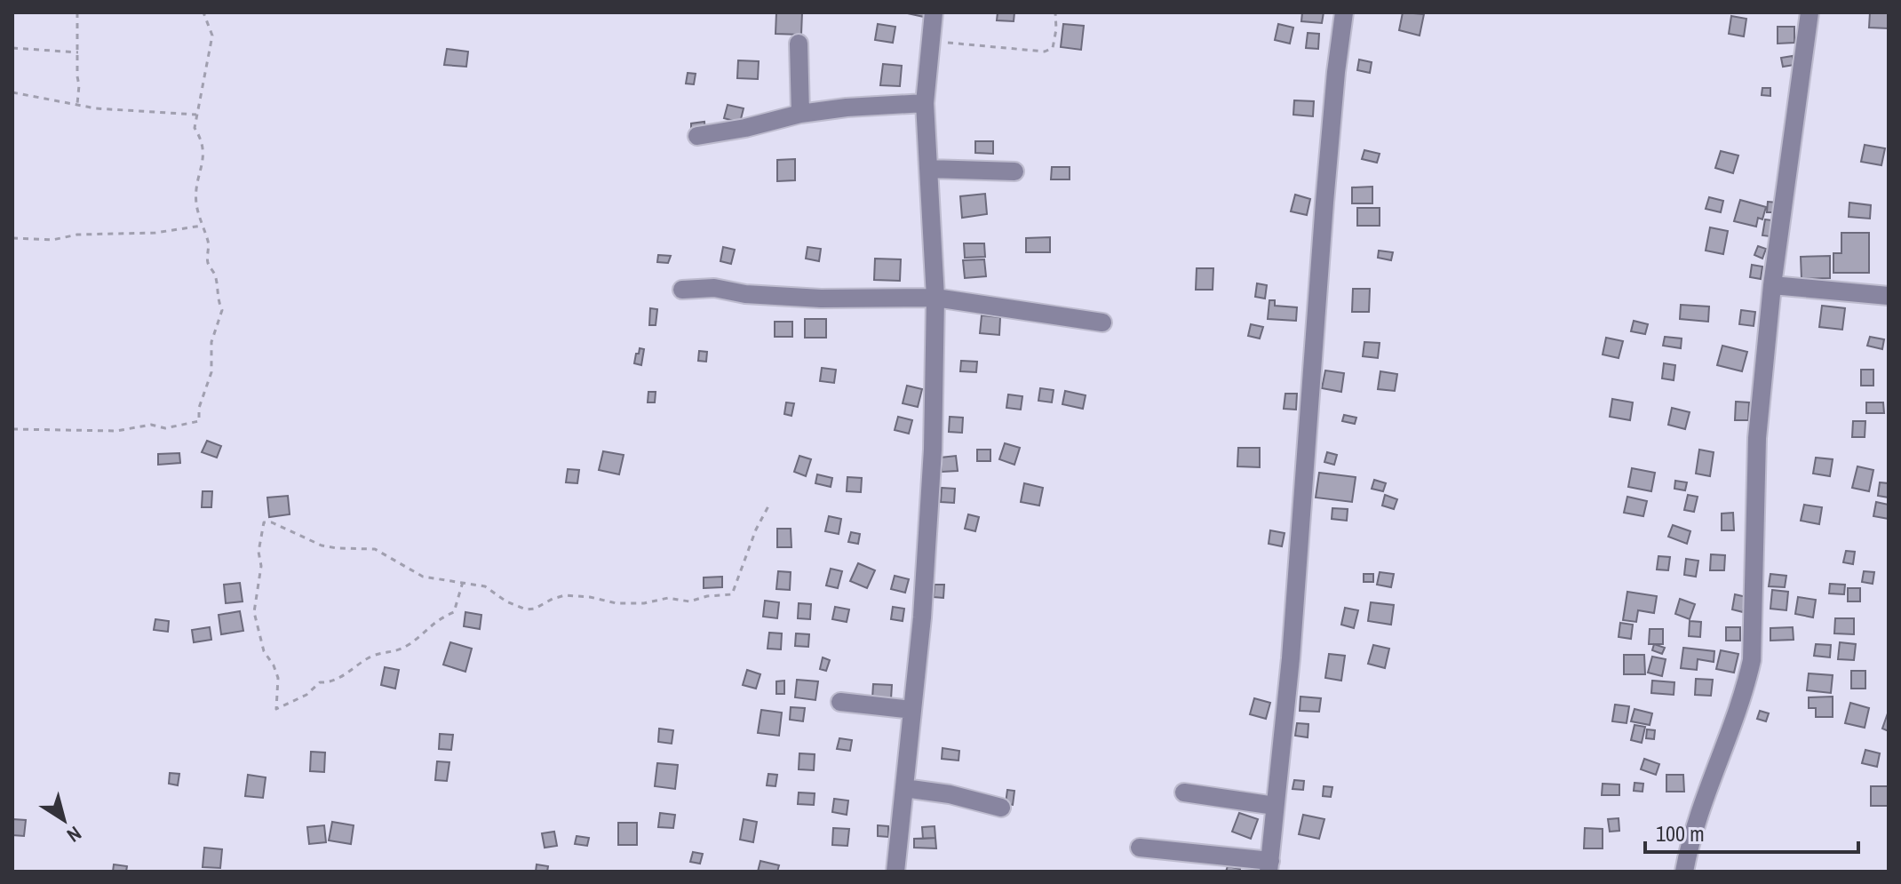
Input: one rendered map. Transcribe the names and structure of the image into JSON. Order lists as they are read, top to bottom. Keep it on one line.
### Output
{"scale_bar":"100 m","north":"bottom right"}
